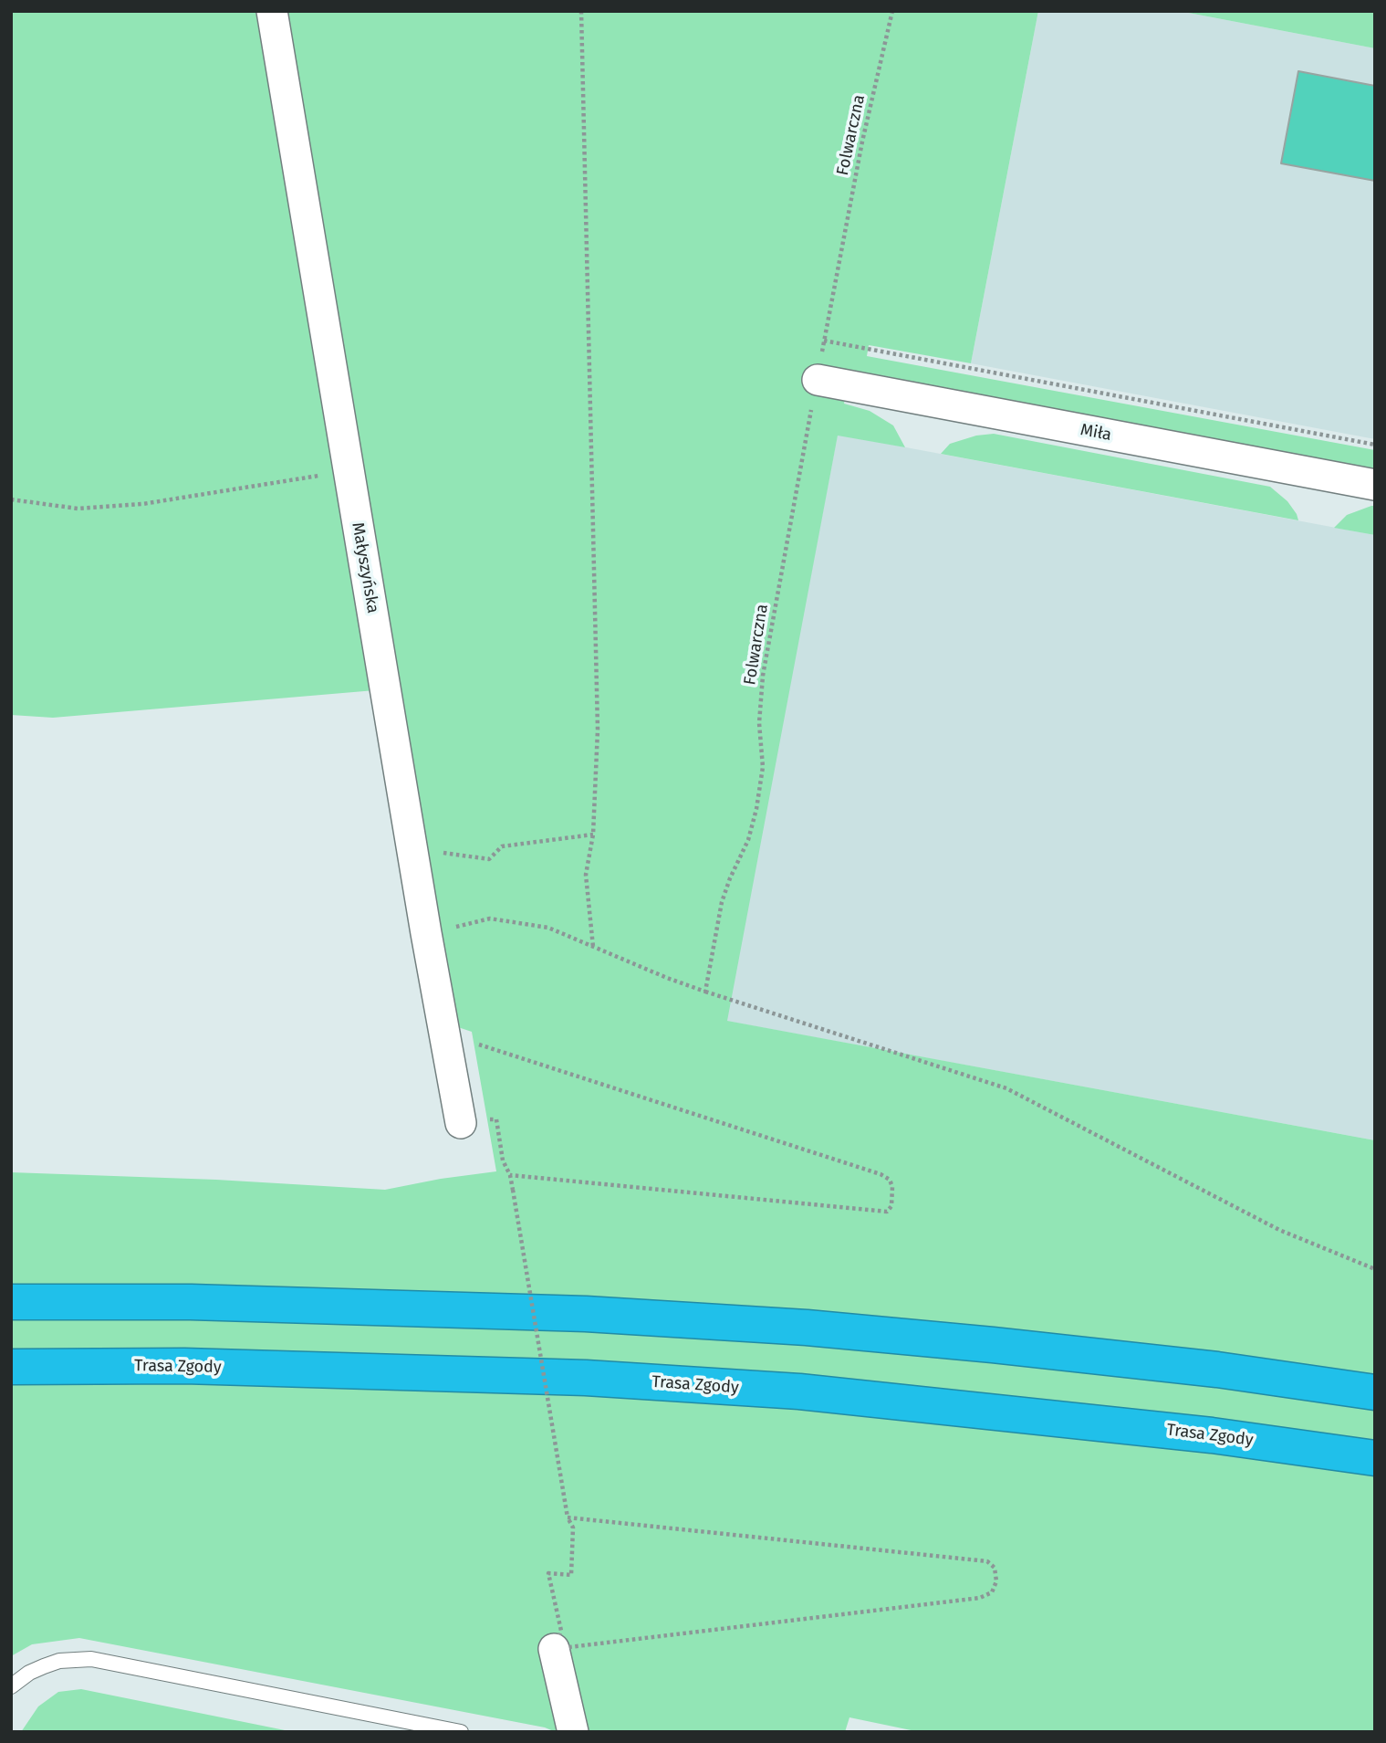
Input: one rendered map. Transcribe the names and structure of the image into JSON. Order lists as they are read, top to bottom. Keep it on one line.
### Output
{"streets":{"highway":["Trasa Zgody"],"street":["Miła","Małyszyńska"],"path":["Folwarczna"]},"crossings":[["Folwarczna","Miła"]]}
